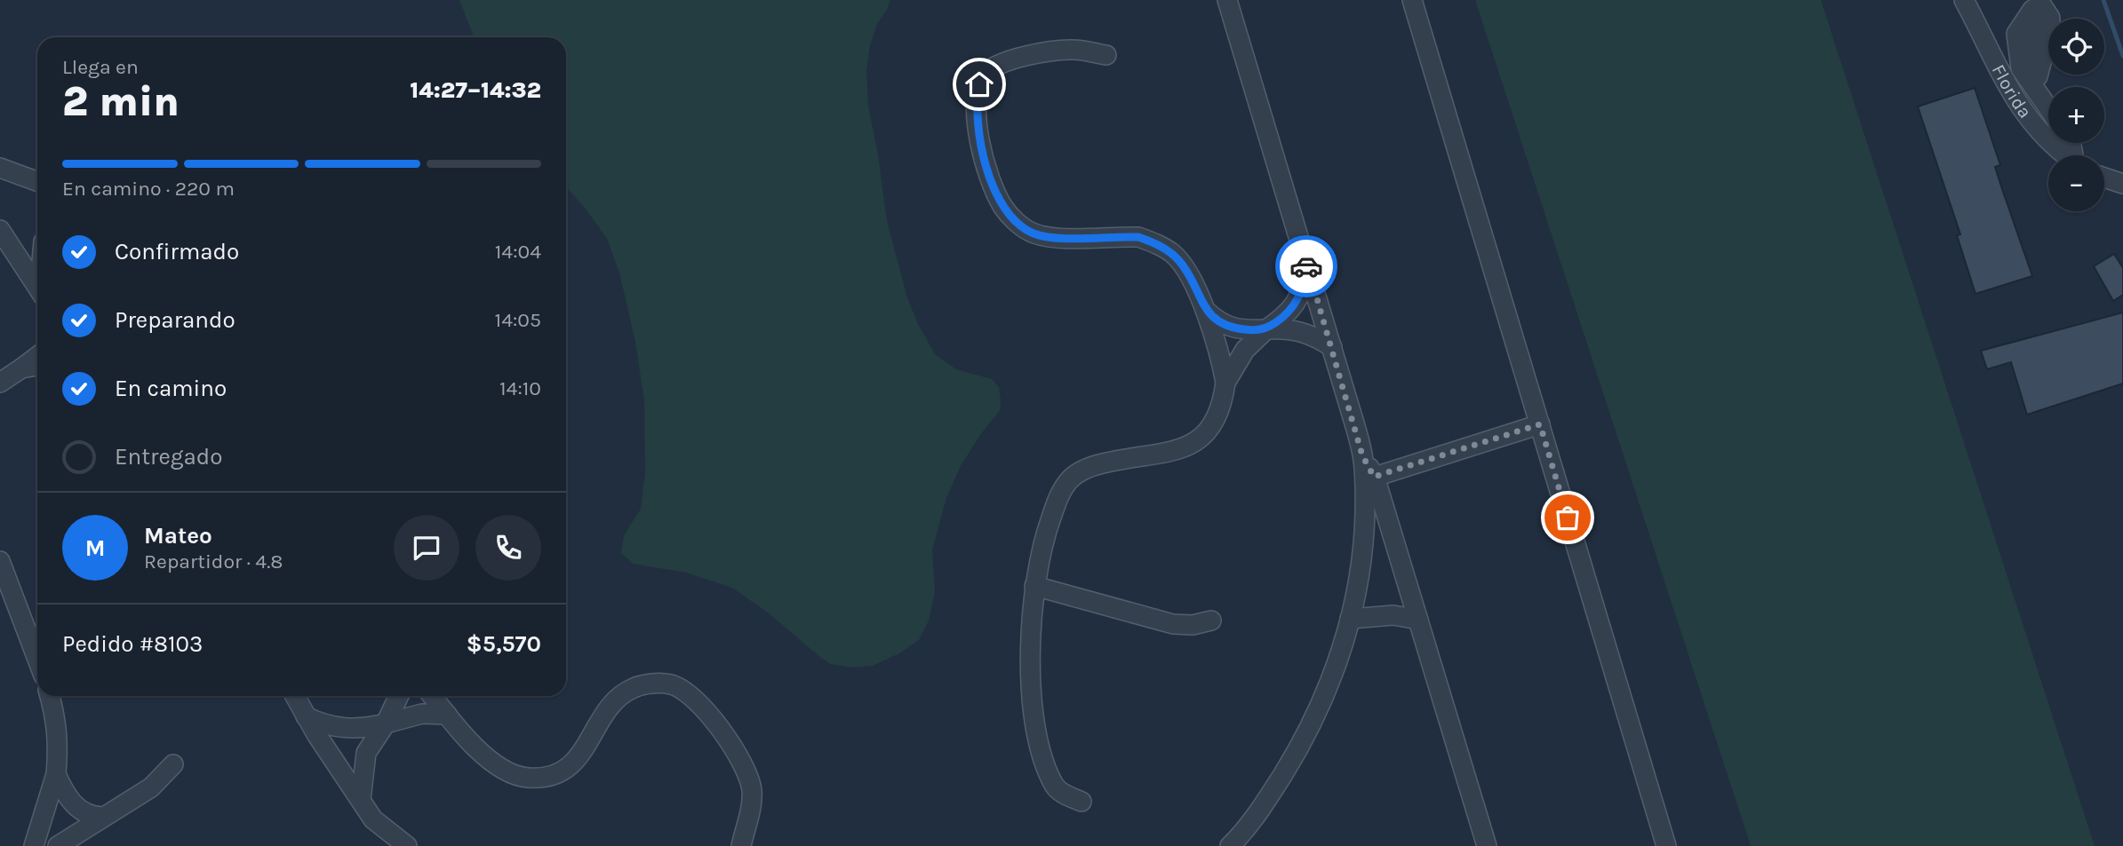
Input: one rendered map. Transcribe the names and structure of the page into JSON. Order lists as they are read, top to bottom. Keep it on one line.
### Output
{"streets":{"street":["Florida"]},"page":{"map_buttons":["+","−"],"heading":["2 min","Llega en","14:27–14:32"],"panel":["Mateo","Repartidor · 4.8","Pedido #8103","$5,570"],"bar":"En camino · 220 m","list":[["Confirmado","14:04"],["Preparando","14:05"],["En camino","14:10"],"Entregado"],"round":"M"}}
